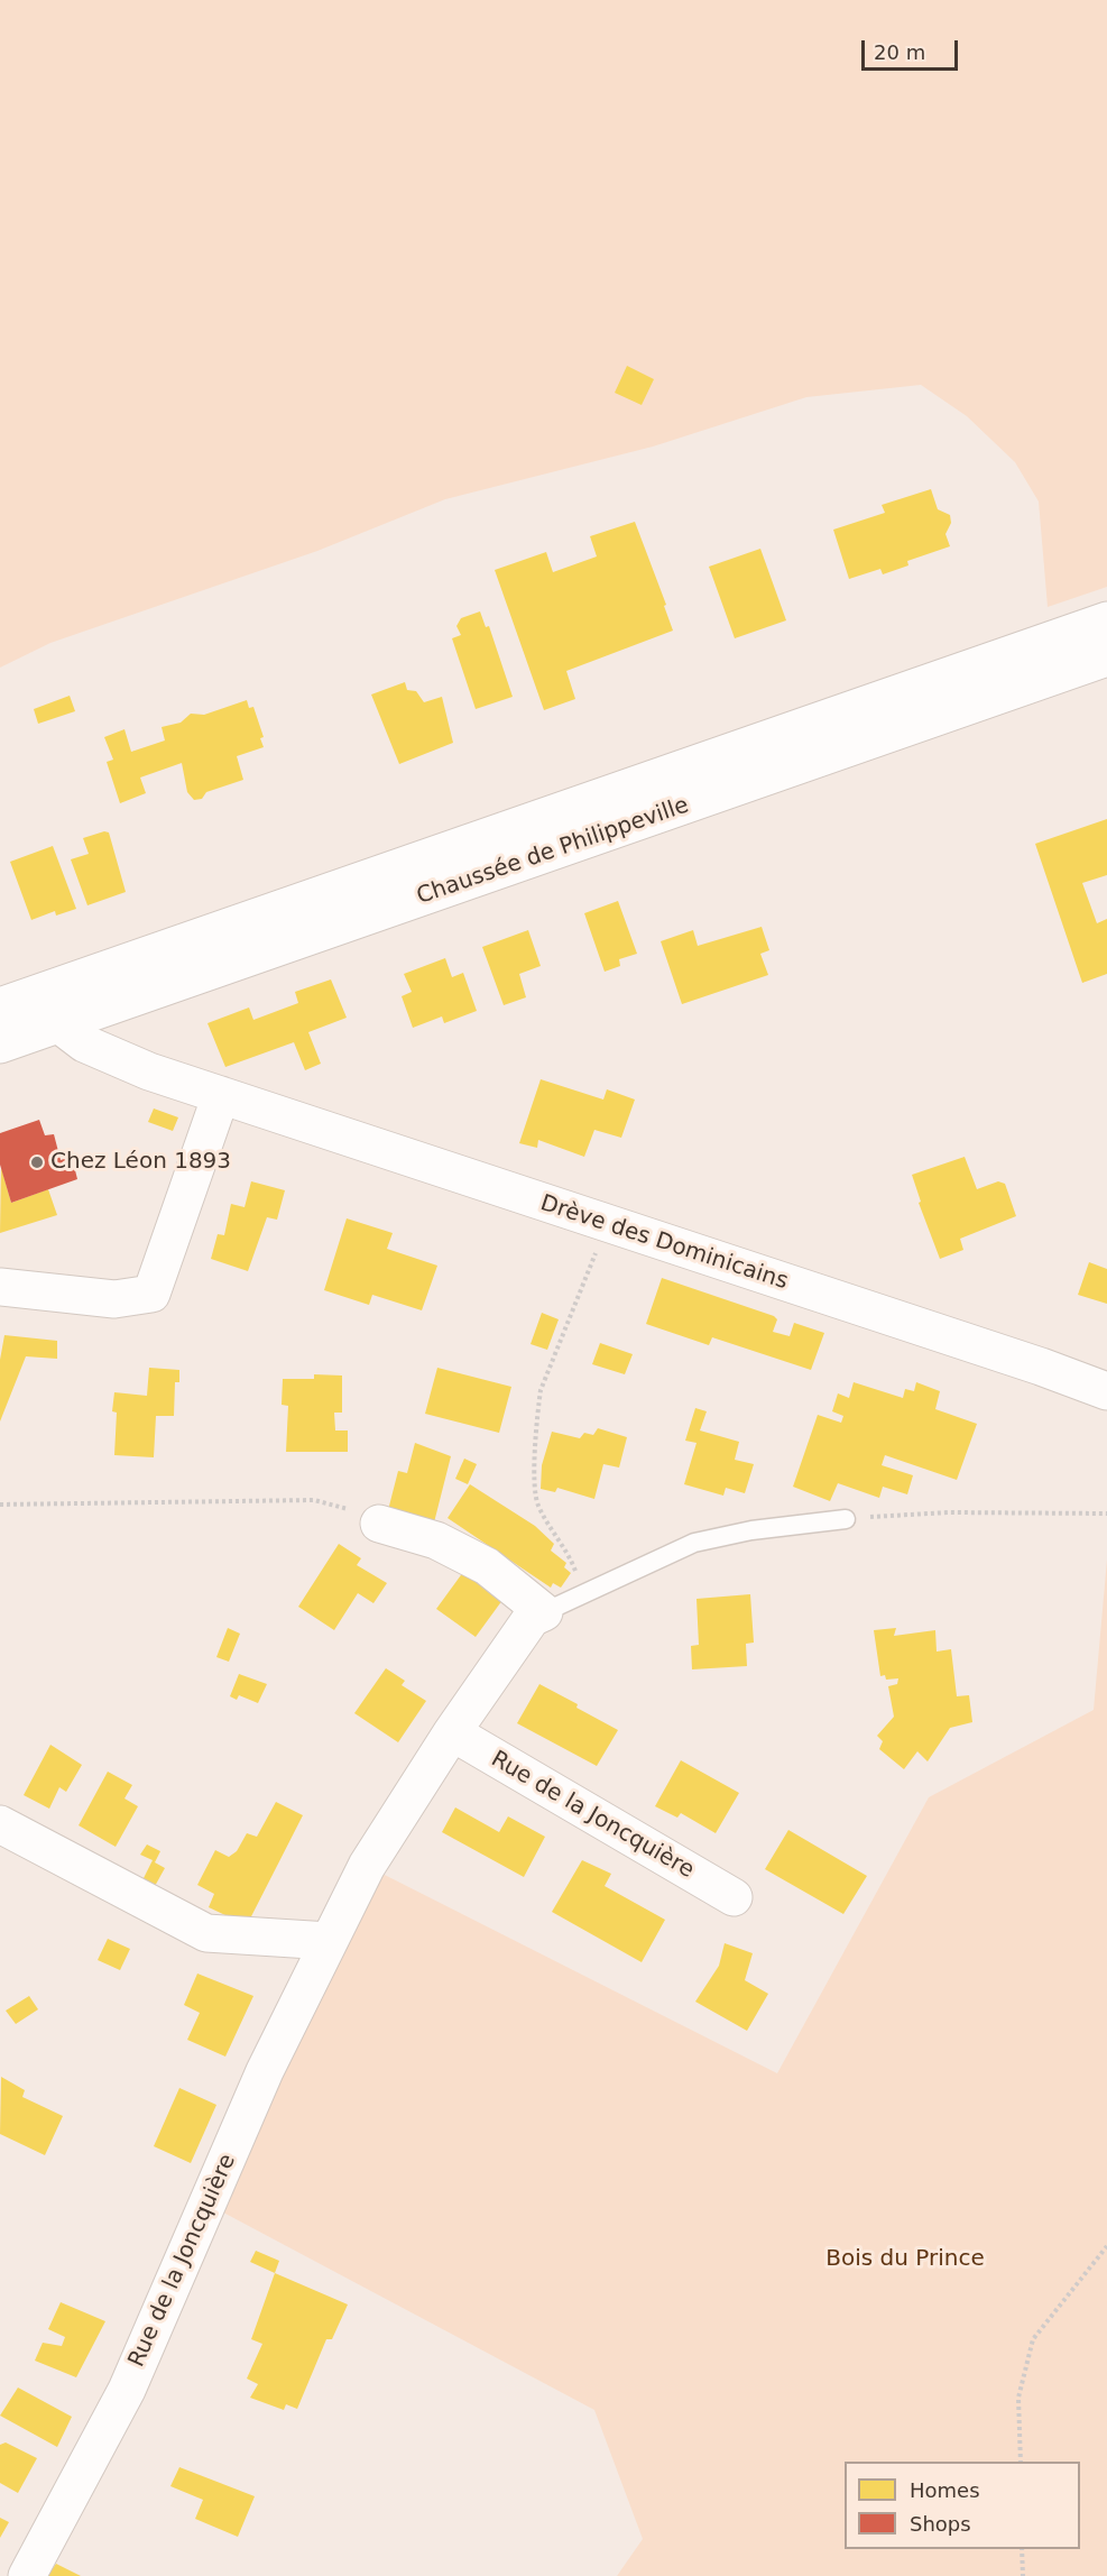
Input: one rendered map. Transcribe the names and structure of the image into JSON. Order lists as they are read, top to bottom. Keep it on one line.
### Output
{"streets":{"street":["Chaussée de Philippeville","Drève des Dominicains","Rue de la Joncquière"]},"crossings":[["Chaussée de Philippeville","Drève des Dominicains"]],"parks":["Bois du Prince"],"places":["Chez Léon 1893"],"legend":["Homes","Shops"],"scale_bar":"20 m"}
